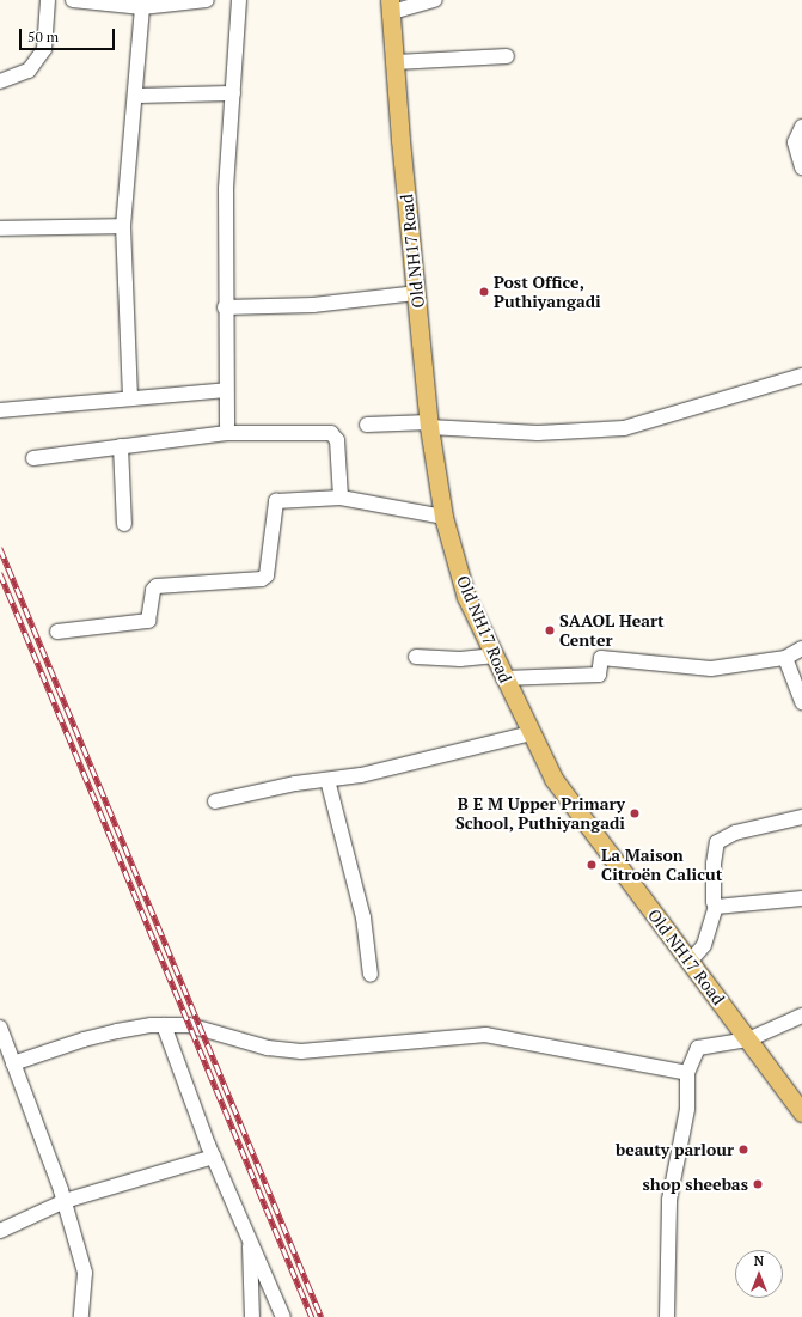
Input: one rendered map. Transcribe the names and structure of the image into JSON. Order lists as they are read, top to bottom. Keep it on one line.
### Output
{"streets":{"main road":["Old NH17 Road"]},"places":["Post Office, Puthiyangadi","SAAOL Heart Center","B E M Upper Primary School, Puthiyangadi","La Maison Citroën Calicut","beauty parlour","shop sheebas"],"scale_bar":"50 m","north":"top"}
